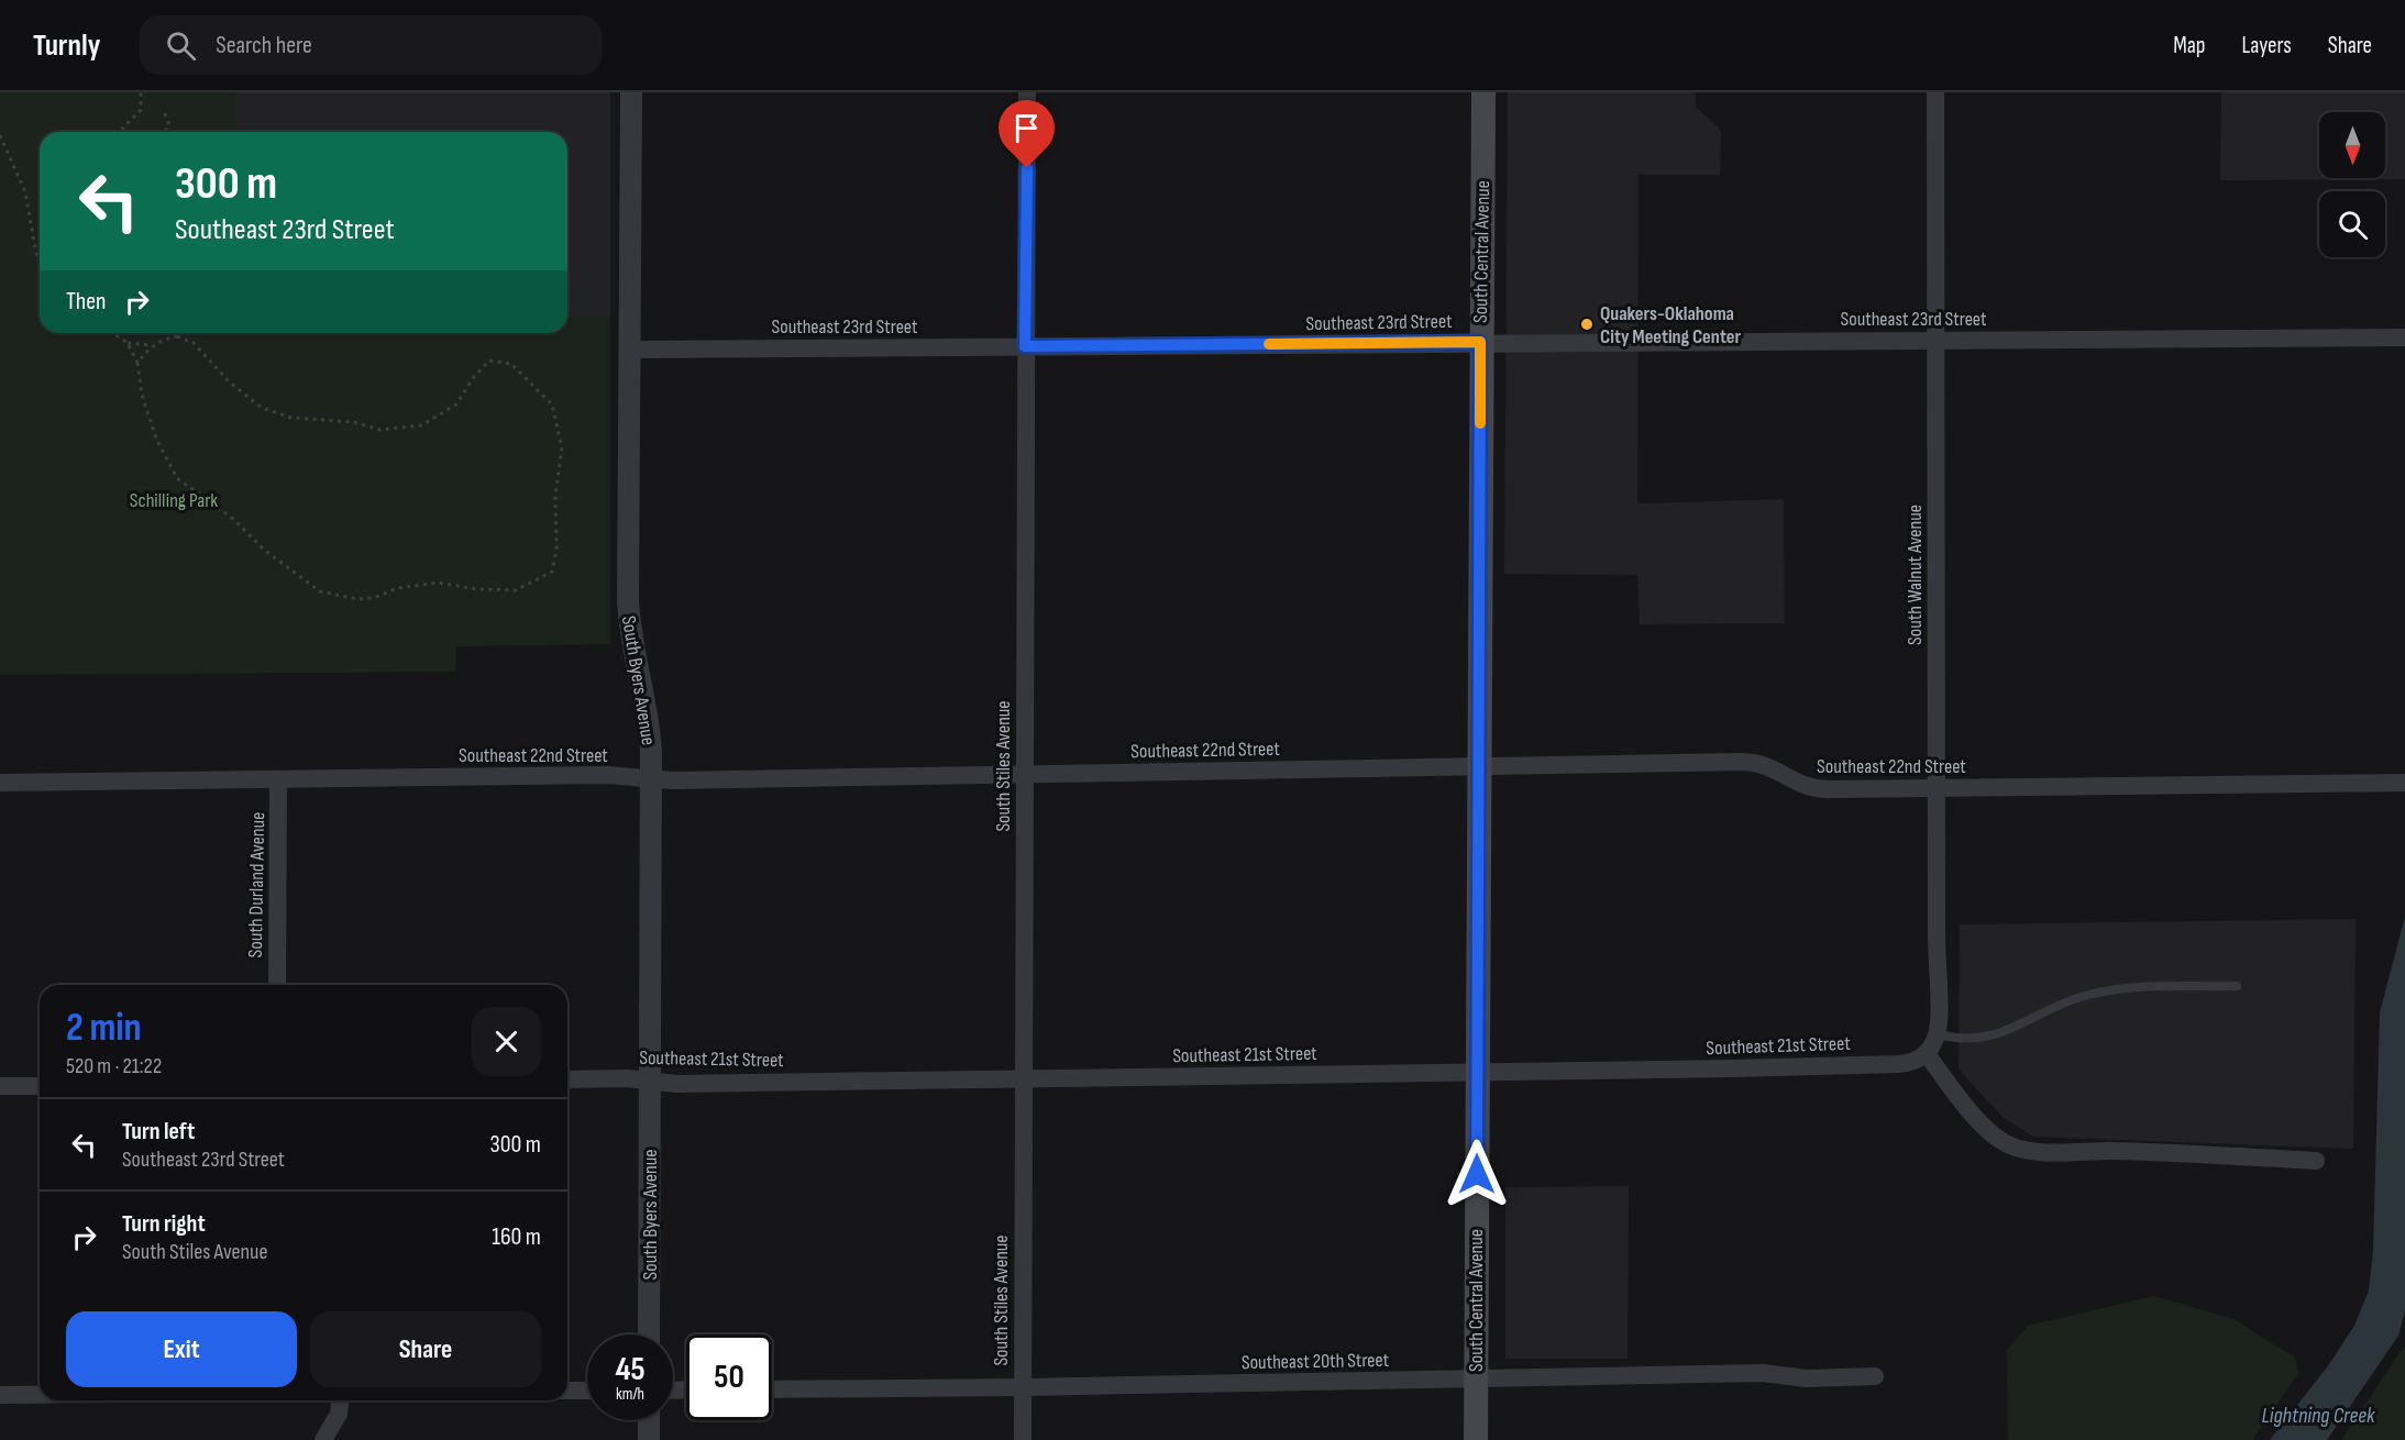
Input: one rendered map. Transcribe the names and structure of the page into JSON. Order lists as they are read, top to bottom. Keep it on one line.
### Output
{"streets":{"main road":["South Central Avenue"],"street":["Southeast 23rd Street","South Walnut Avenue","South Byers Avenue","Southeast 22nd Street","South Stiles Avenue","South Durland Avenue","Southeast 21st Street","Southeast 20th Street"]},"crossings":[["South Central Avenue","Southeast 23rd Street"],["South Central Avenue","Southeast 22nd Street"],["South Central Avenue","Southeast 21st Street"],["South Central Avenue","Southeast 20th Street"],["Southeast 23rd Street","South Walnut Avenue"],["Southeast 23rd Street","South Byers Avenue"],["Southeast 23rd Street","South Stiles Avenue"],["South Walnut Avenue","Southeast 22nd Street"],["South Byers Avenue","Southeast 22nd Street"],["South Byers Avenue","Southeast 21st Street"],["Southeast 22nd Street","South Stiles Avenue"],["Southeast 22nd Street","South Durland Avenue"],["South Stiles Avenue","Southeast 21st Street"],["South Stiles Avenue","Southeast 20th Street"]],"water":["Lightning Creek"],"parks":["Schilling Park"],"places":["Quakers-Oklahoma City Meeting Center"],"north":"bottom","page":{"header":"Turnly","search":"Search here","nav":["Map","Layers","Share"],"turn":["300 m","Southeast 23rd Street"],"then":"Then","heading":["2 min","520 m · 21:22"],"list":[{"name":"Turn left","note":"Southeast 23rd Street","value":"300 m"},{"name":"Turn right","note":"South Stiles Avenue","value":"160 m"}],"buttons":["Exit","Share"],"speed":"45 km/h","limit":"50"}}
